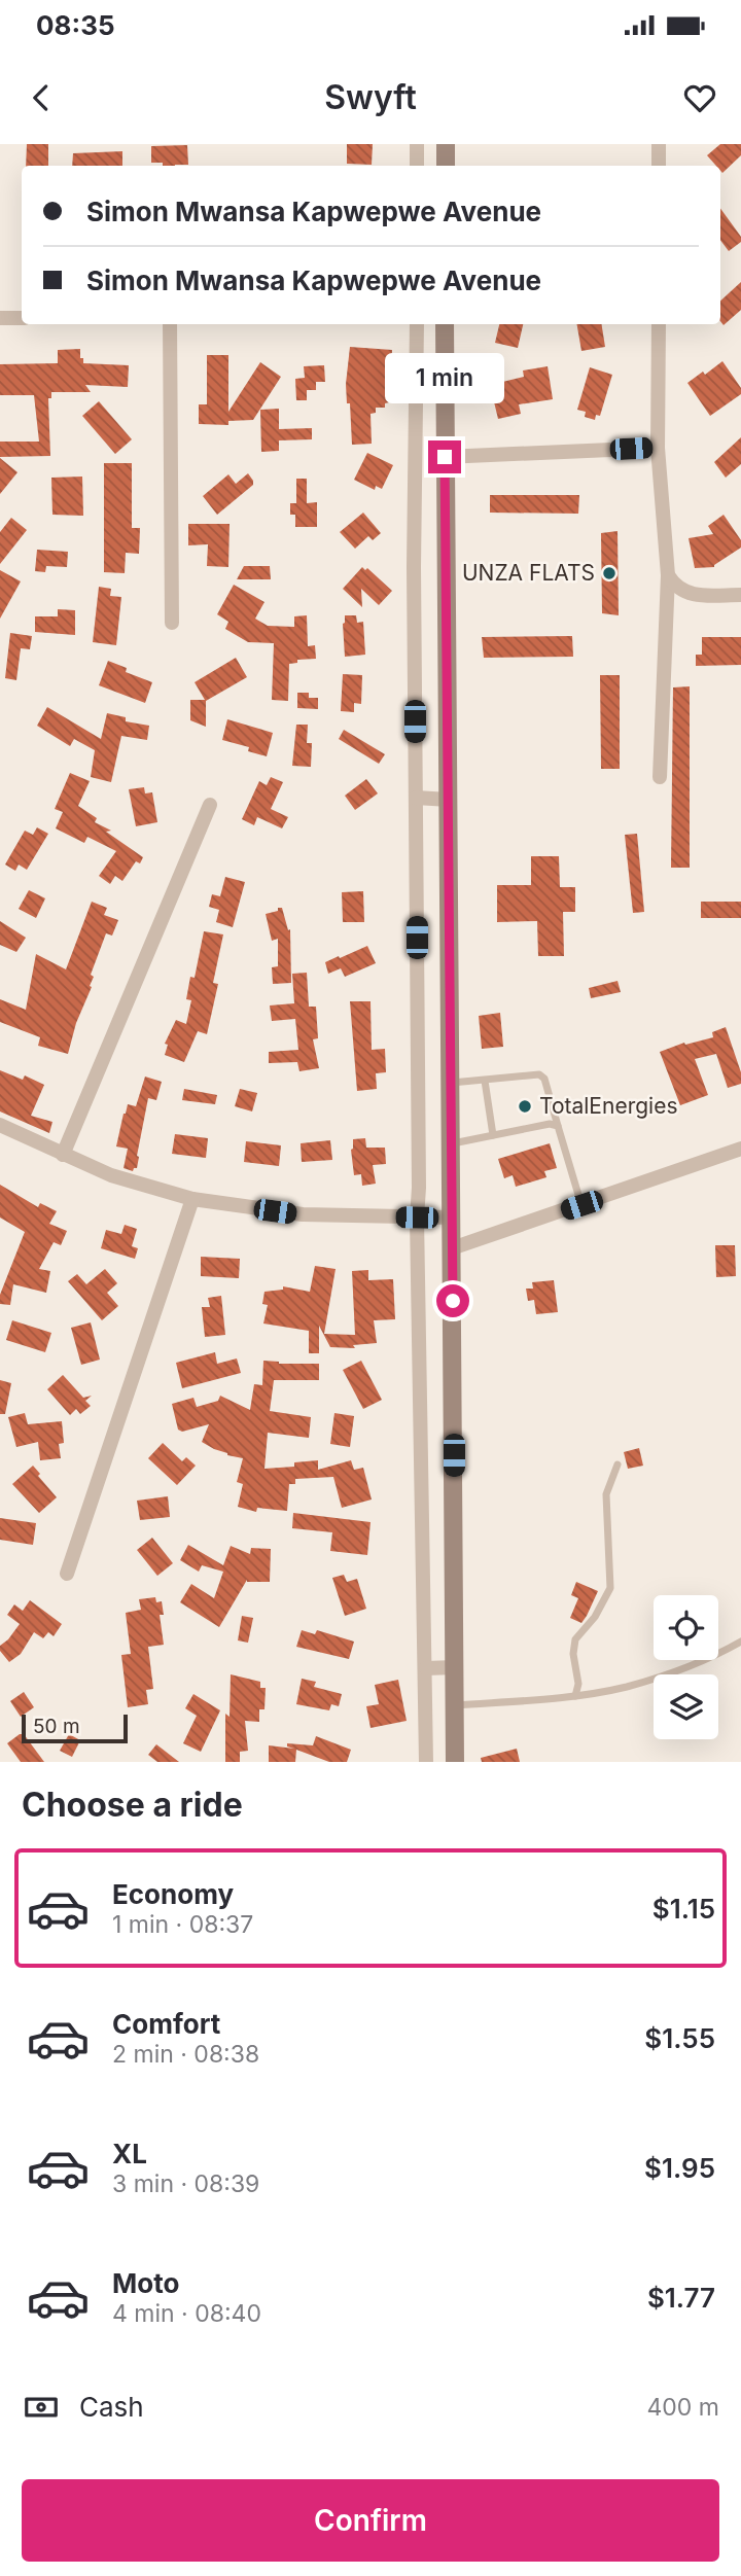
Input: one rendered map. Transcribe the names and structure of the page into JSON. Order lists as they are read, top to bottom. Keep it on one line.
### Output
{"places":["UNZA FLATS","TotalEnergies"],"scale_bar":"50 m","page":{"status":"08:35","header":"Swyft","banner":["Simon Mwansa Kapwepwe Avenue","Simon Mwansa Kapwepwe Avenue"],"bubble":"1 min","scale":"50 m","heading":"Choose a ride","list":[{"name":"Economy","note":"1 min · 08:37","value":"$1.15"},{"name":"Comfort","note":"2 min · 08:38","value":"$1.55"},{"name":"XL","note":"3 min · 08:39","value":"$1.95"},{"name":"Moto","note":"4 min · 08:40","value":"$1.77"}],"pay":["Cash","400 m"],"buttons":"Confirm"}}
